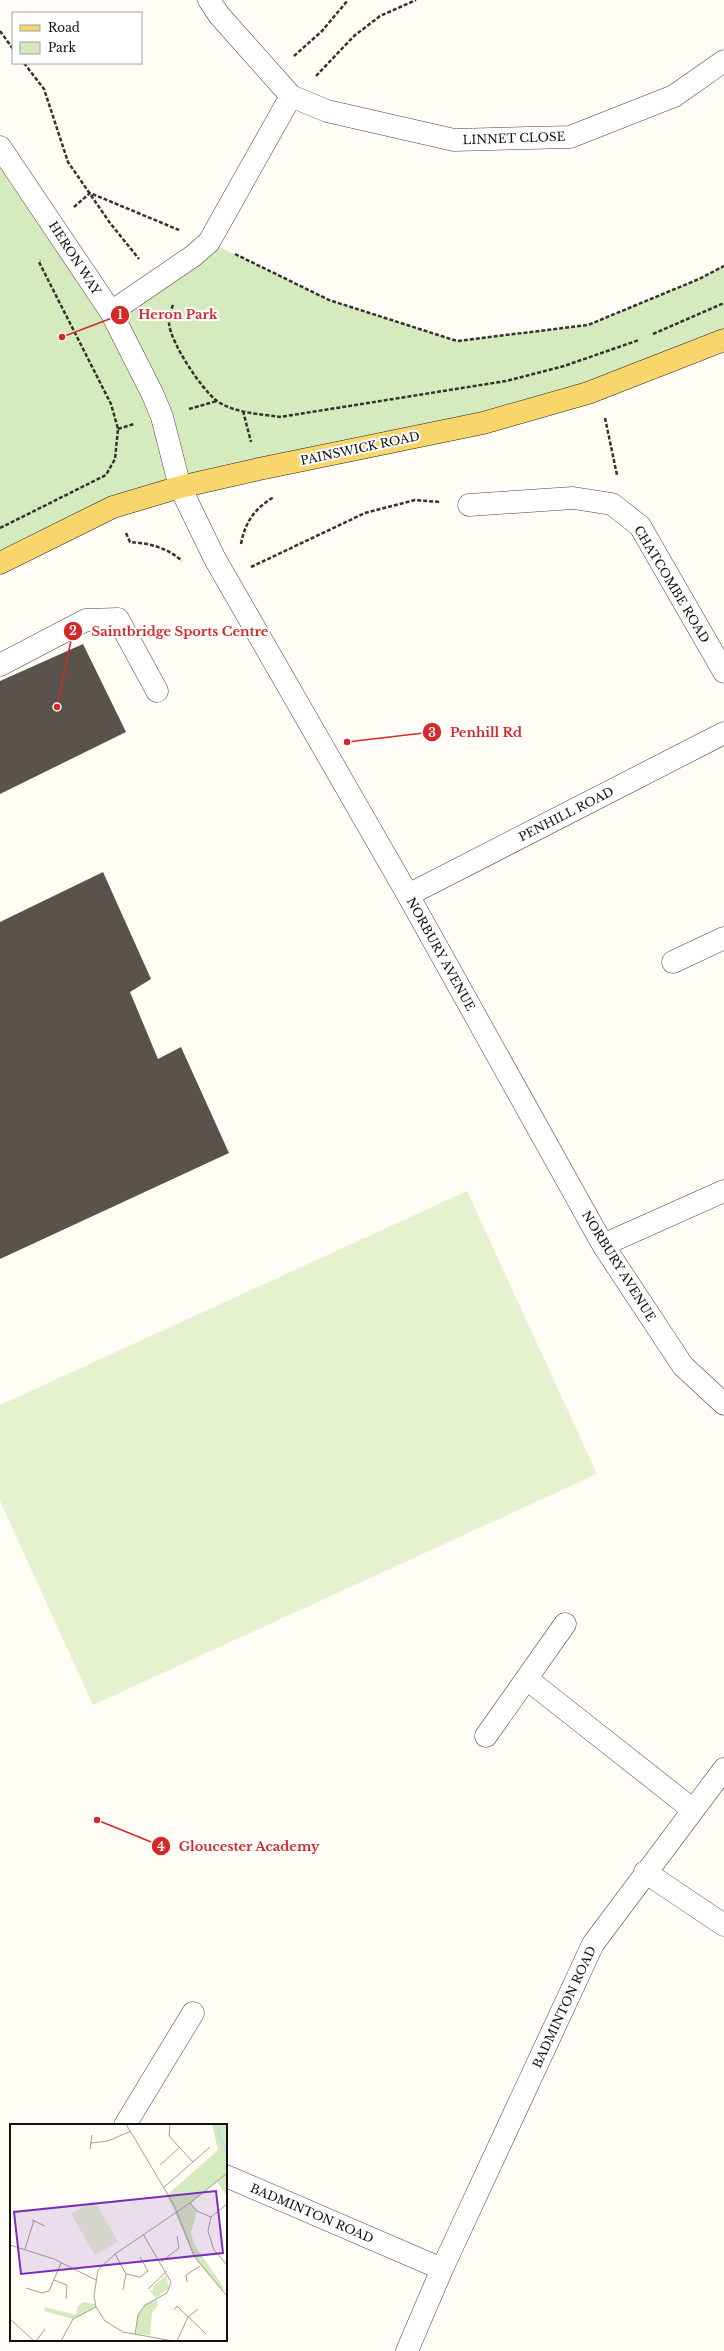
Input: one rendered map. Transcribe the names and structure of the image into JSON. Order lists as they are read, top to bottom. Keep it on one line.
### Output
{"streets":{"main road":["PAINSWICK ROAD"],"street":["LINNET CLOSE","HERON WAY","CHATCOMBE ROAD","PENHILL ROAD","NORBURY AVENUE","BADMINTON ROAD"]},"crossings":[["HERON WAY","PAINSWICK ROAD"],["HERON WAY","NORBURY AVENUE"],["PAINSWICK ROAD","NORBURY AVENUE"],["PENHILL ROAD","NORBURY AVENUE"]],"places":["Heron Park","Saintbridge Sports Centre","Penhill Rd","Gloucester Academy"],"legend":["Road","Park"]}
